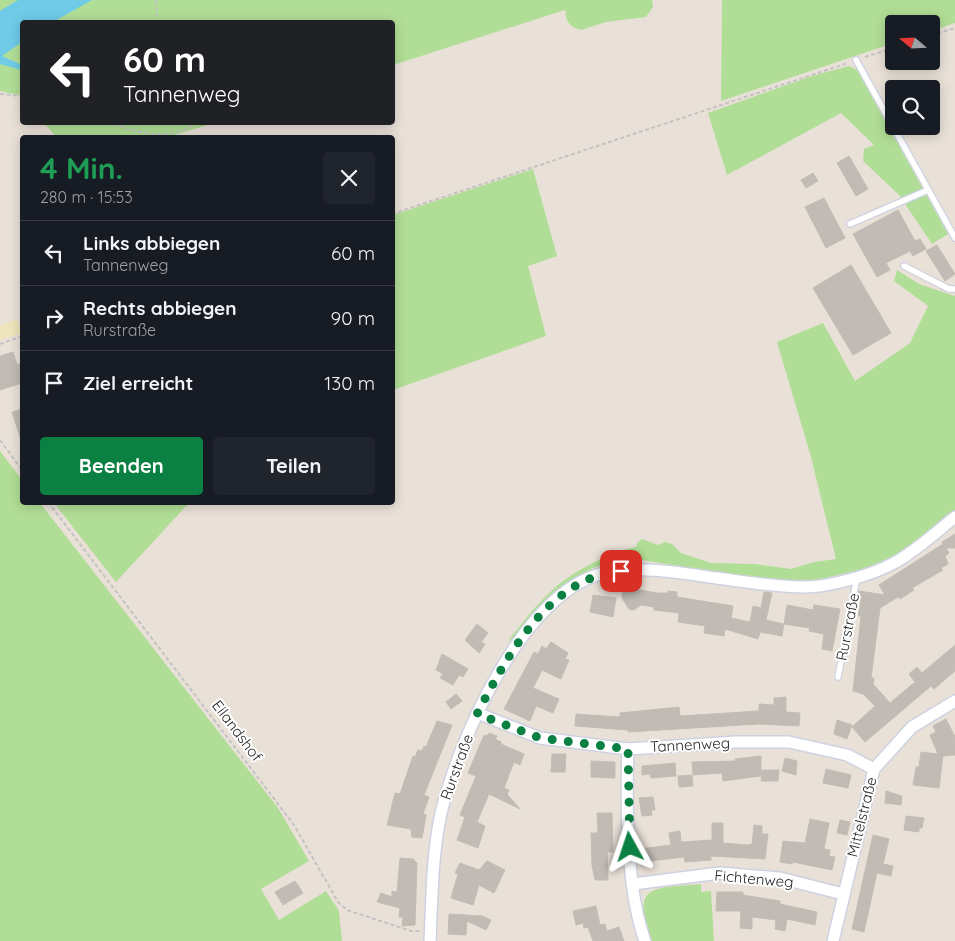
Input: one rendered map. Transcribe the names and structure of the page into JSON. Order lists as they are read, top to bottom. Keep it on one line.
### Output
{"streets":{"street":["Rurstraße","Tannenweg","Mittelstraße","Fichtenweg"],"path":["Eilandshof"]},"crossings":[["Rurstraße","Eilandshof"],["Rurstraße","Tannenweg"],["Tannenweg","Mittelstraße"],["Mittelstraße","Fichtenweg"]],"north":"left","page":{"turn":["60 m","Tannenweg"],"heading":["4 Min.","280 m · 15:53"],"list":[{"name":"Links abbiegen","note":"Tannenweg","value":"60 m"},{"name":"Rechts abbiegen","note":"Rurstraße","value":"90 m"},{"name":"Ziel erreicht","value":"130 m"}],"buttons":["Beenden","Teilen"]}}
